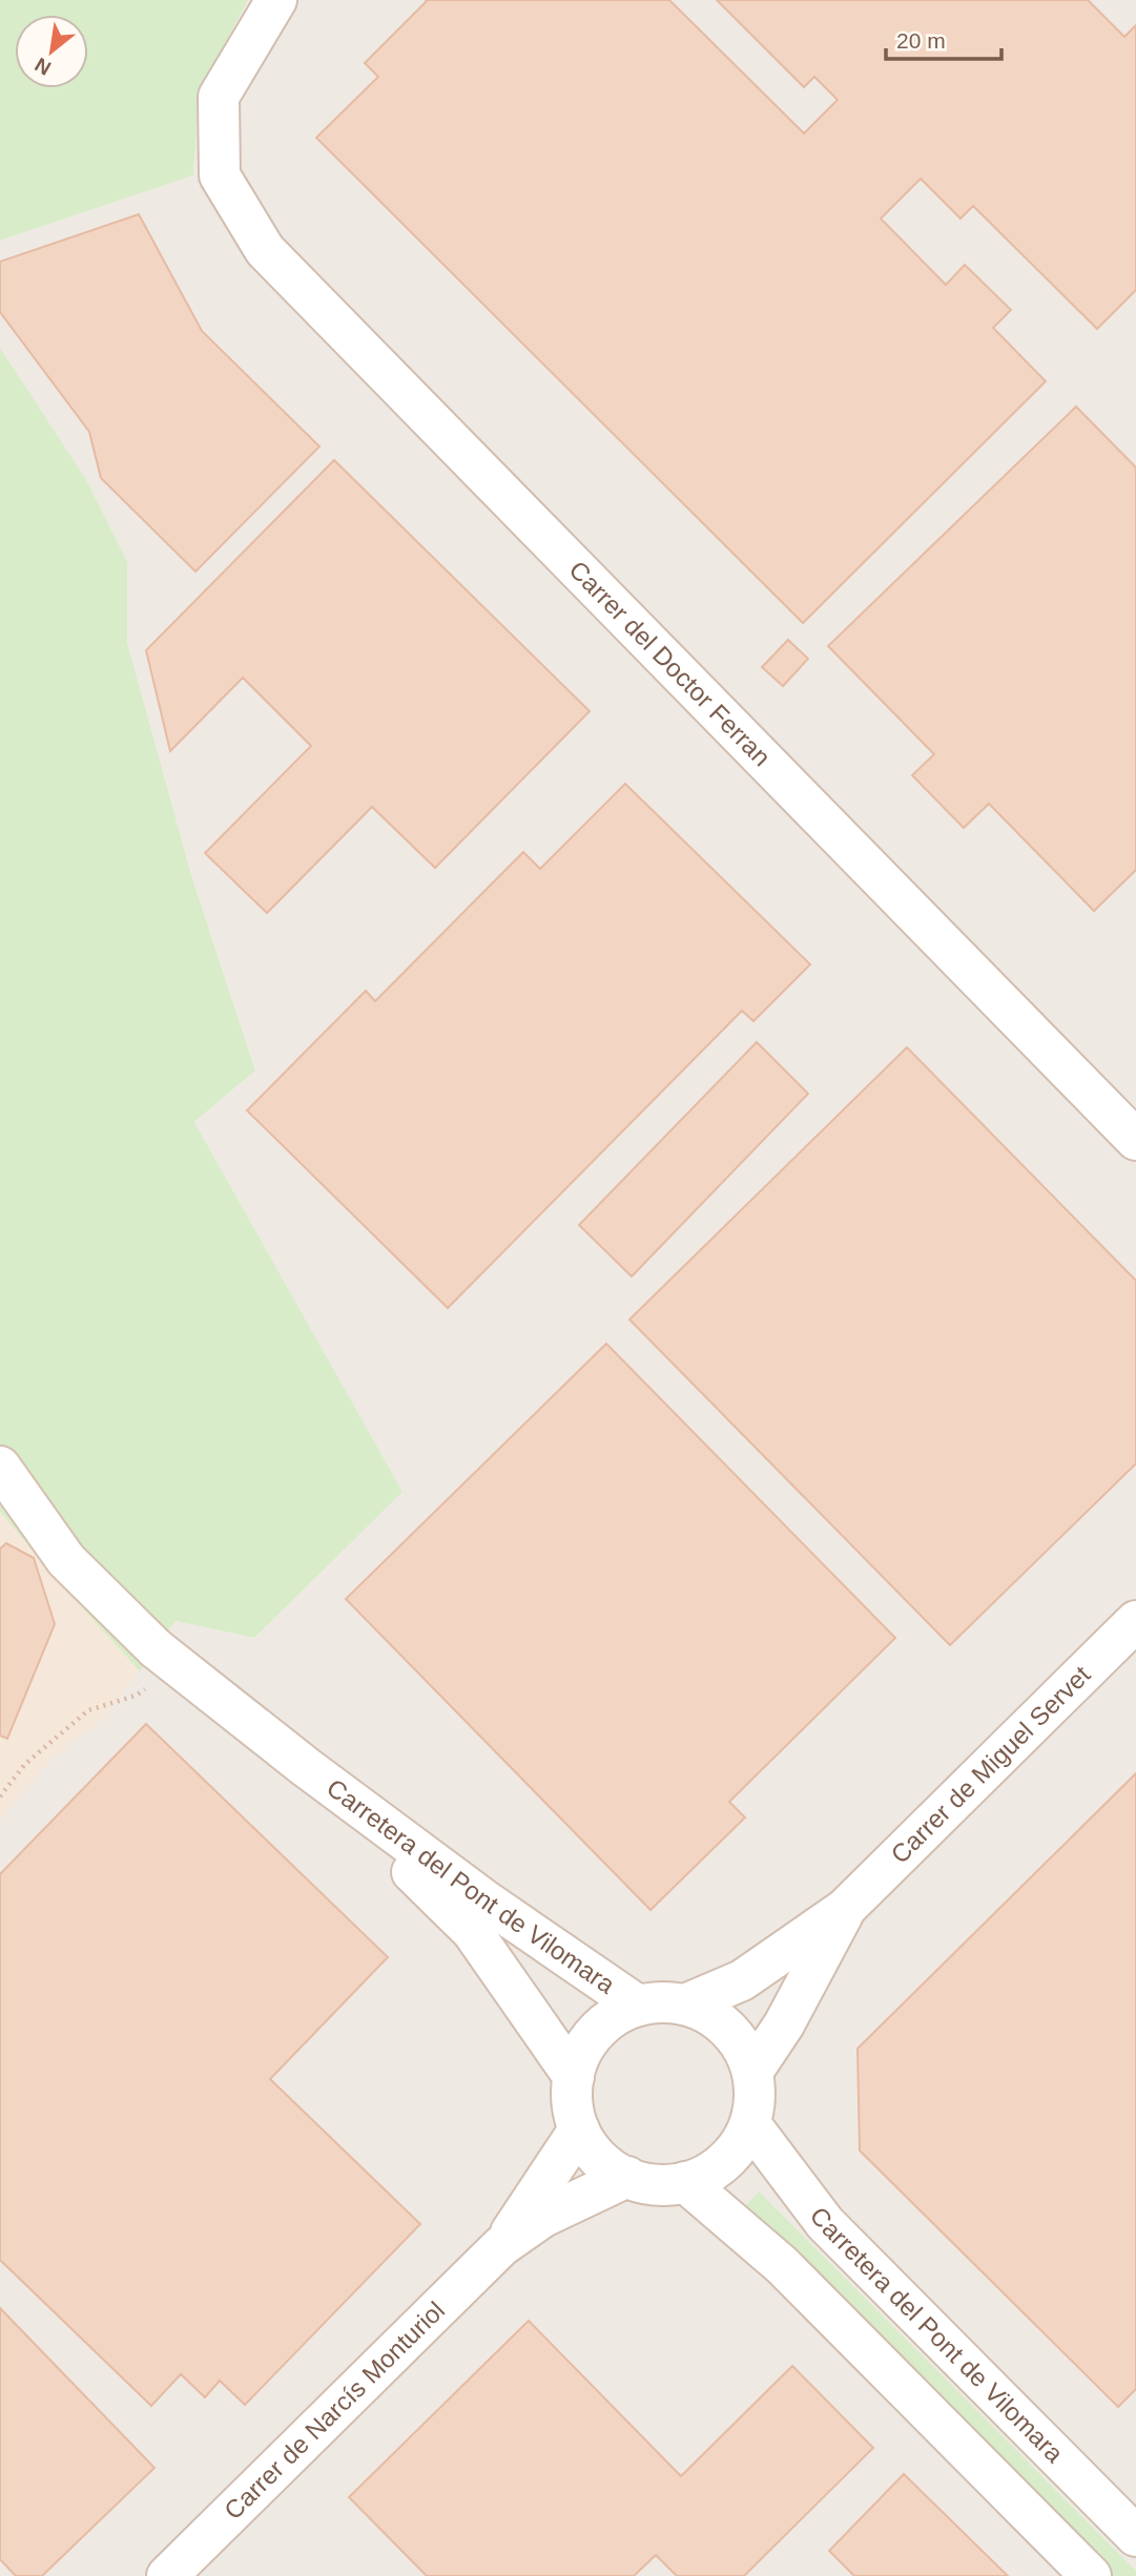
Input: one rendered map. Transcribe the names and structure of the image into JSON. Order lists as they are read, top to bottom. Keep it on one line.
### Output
{"streets":{"street":["Carrer del Doctor Ferran","Carrer de Miguel Servet","Carretera del Pont de Vilomara","Carrer de Narcís Monturiol"]},"crossings":[["Carrer de Miguel Servet","Carretera del Pont de Vilomara"],["Carrer de Miguel Servet","Carrer de Narcís Monturiol"],["Carretera del Pont de Vilomara","Carrer de Narcís Monturiol"]],"scale_bar":"20 m","north":"bottom left"}
